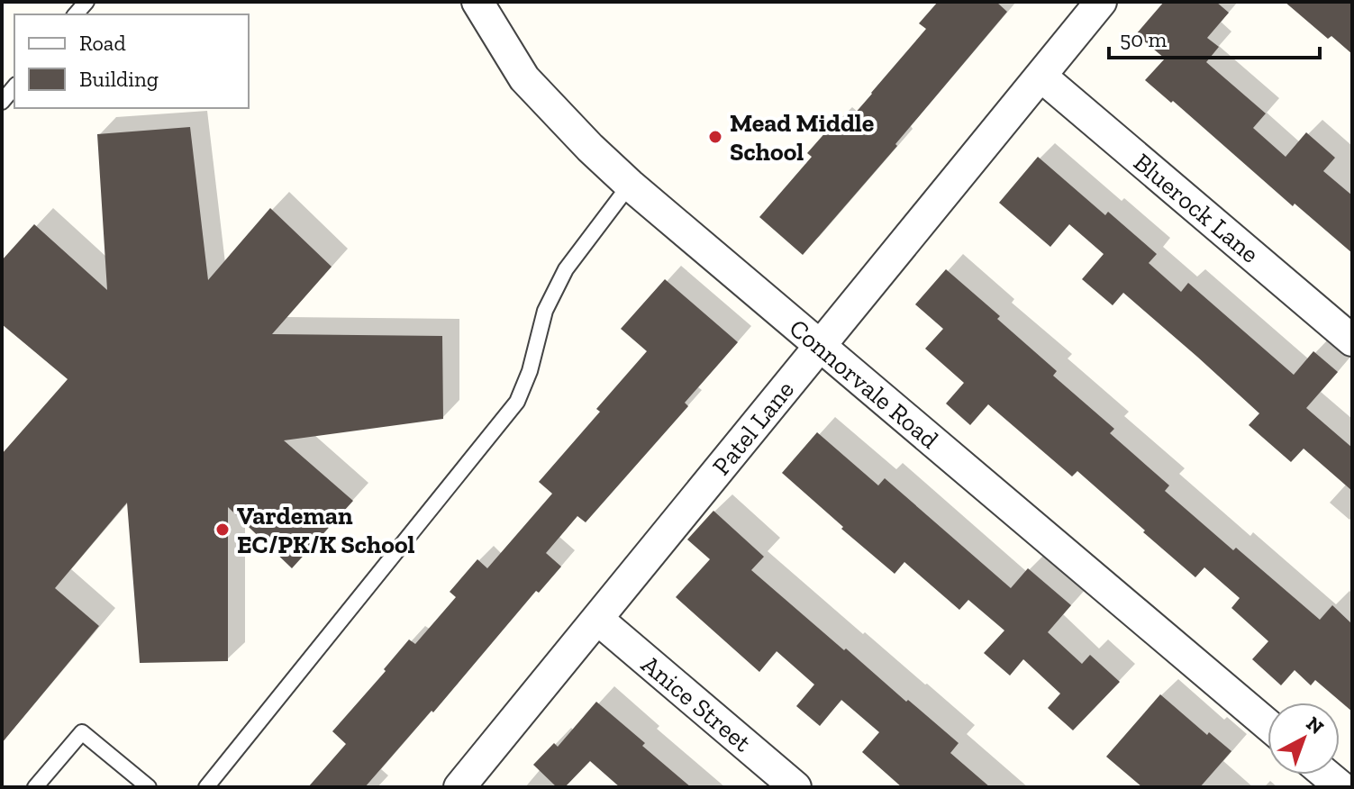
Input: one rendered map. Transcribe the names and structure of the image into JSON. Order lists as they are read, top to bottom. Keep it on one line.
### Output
{"streets":{"street":["Bluerock Lane","Connorvale Road","Patel Lane","Anice Street"]},"crossings":[["Bluerock Lane","Patel Lane"],["Connorvale Road","Patel Lane"],["Patel Lane","Anice Street"]],"places":["Mead Middle School","Vardeman EC/PK/K School"],"legend":["Road","Building"],"scale_bar":"50 m","north":"top right"}
